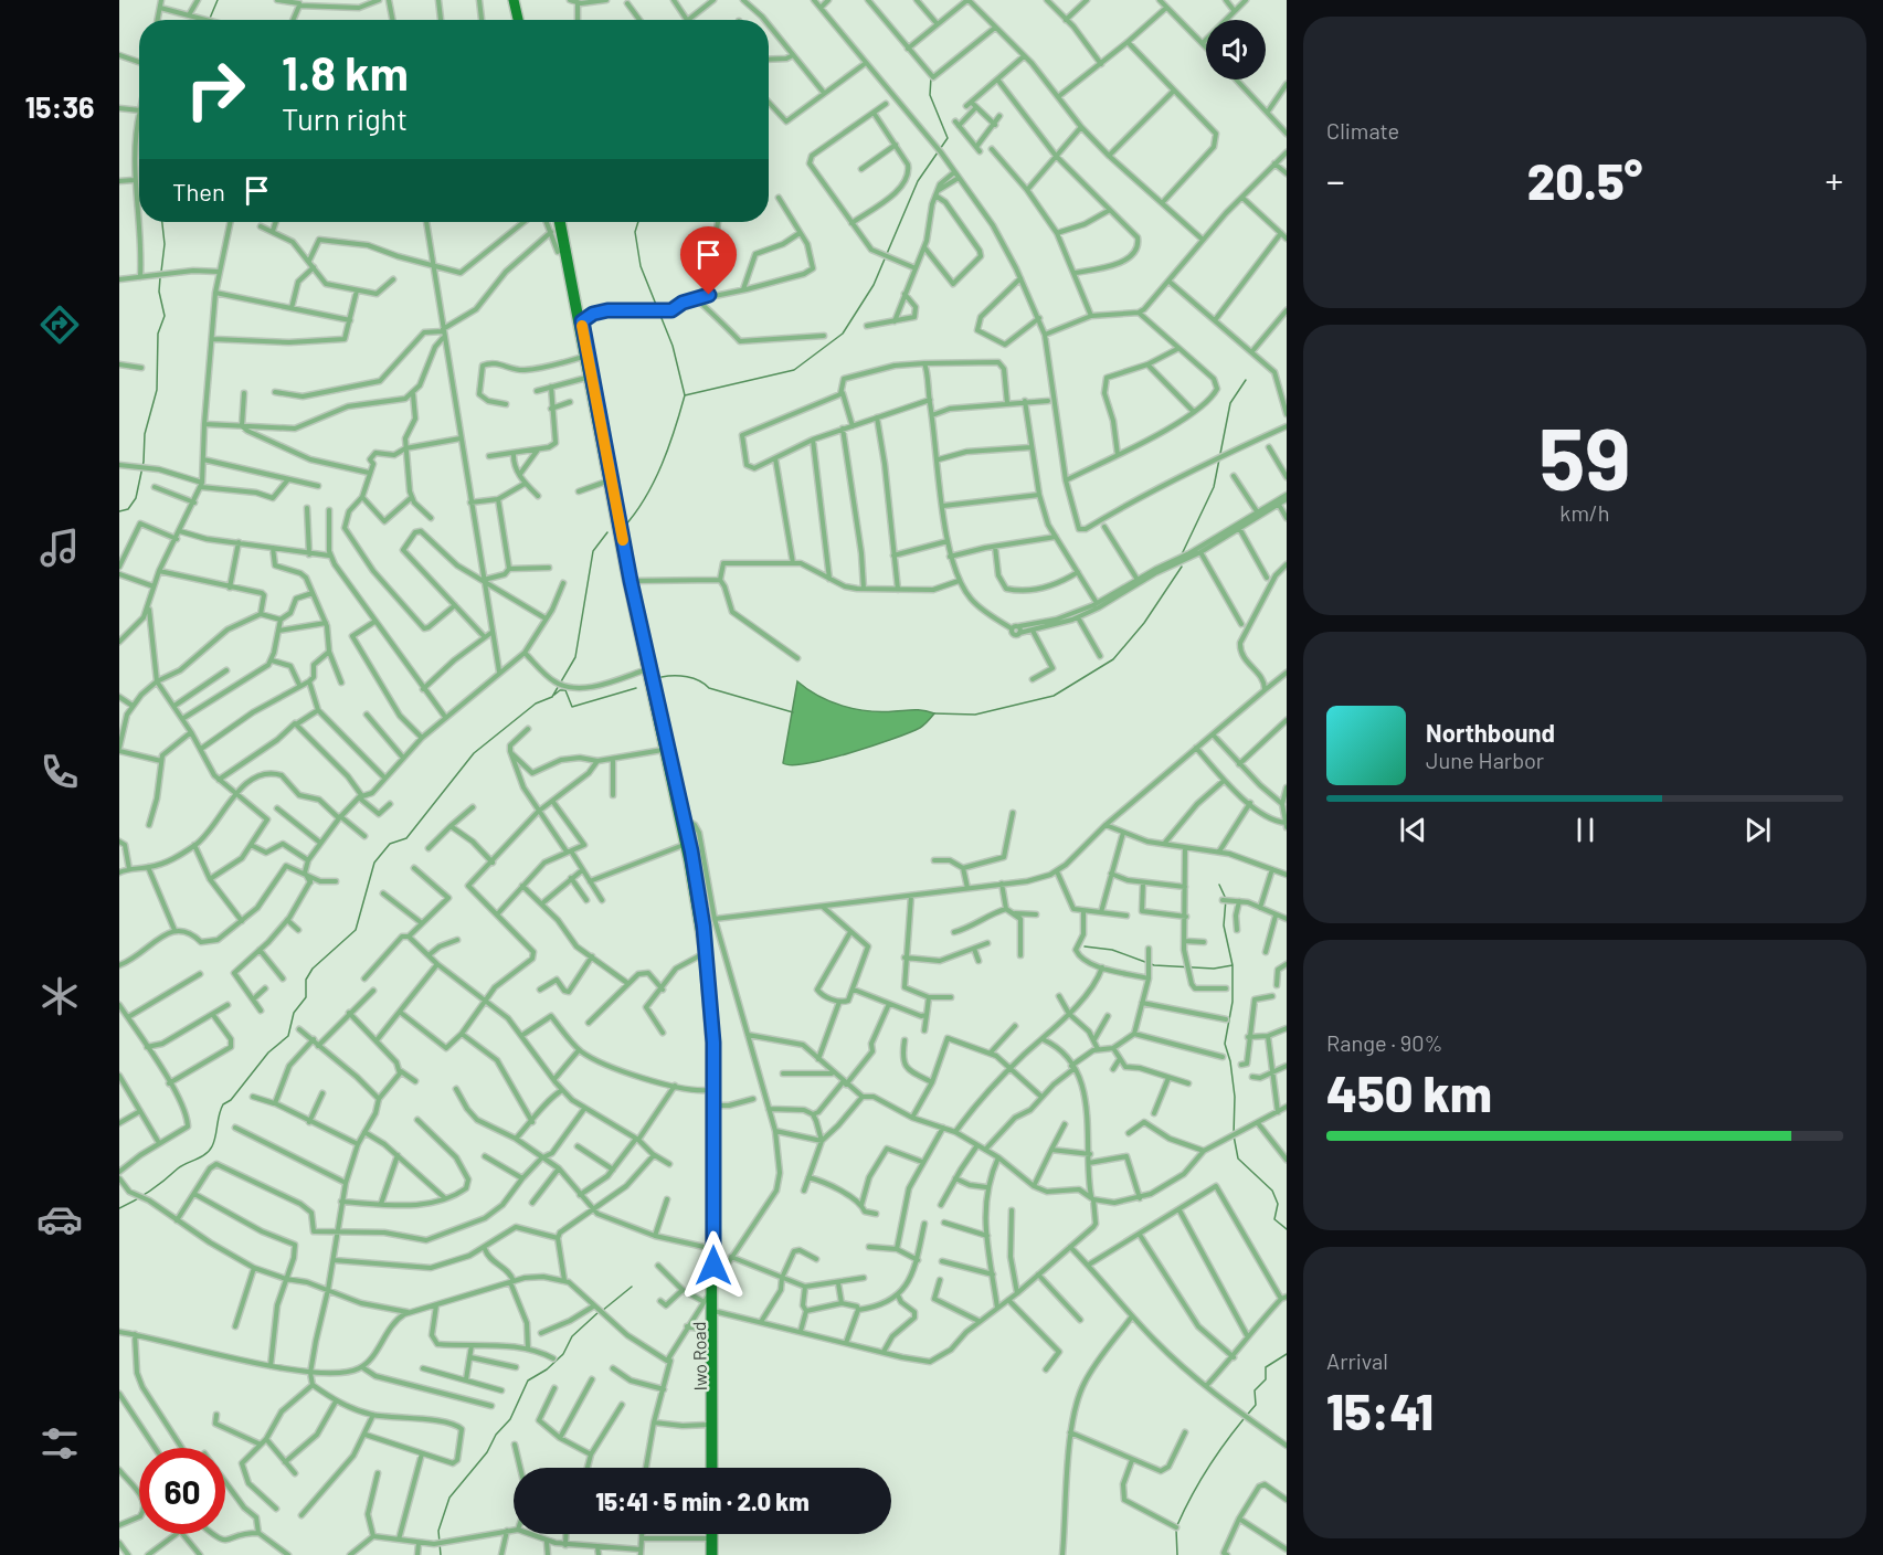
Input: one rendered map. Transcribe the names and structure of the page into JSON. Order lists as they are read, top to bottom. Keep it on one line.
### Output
{"streets":{"main road":["Iwo Road"]},"page":{"tabs":"15:36","tile":["Climate",["59","km/h"],["Range · 90%","450 km"],["Arrival","15:41"]],"turn":["1.8 km","Turn right"],"heat":["−","20.5°","+"],"then":"Then","song":["Northbound","June Harbor"],"limit":"60","trip":"15:41 · 5 min · 2.0 km"}}
